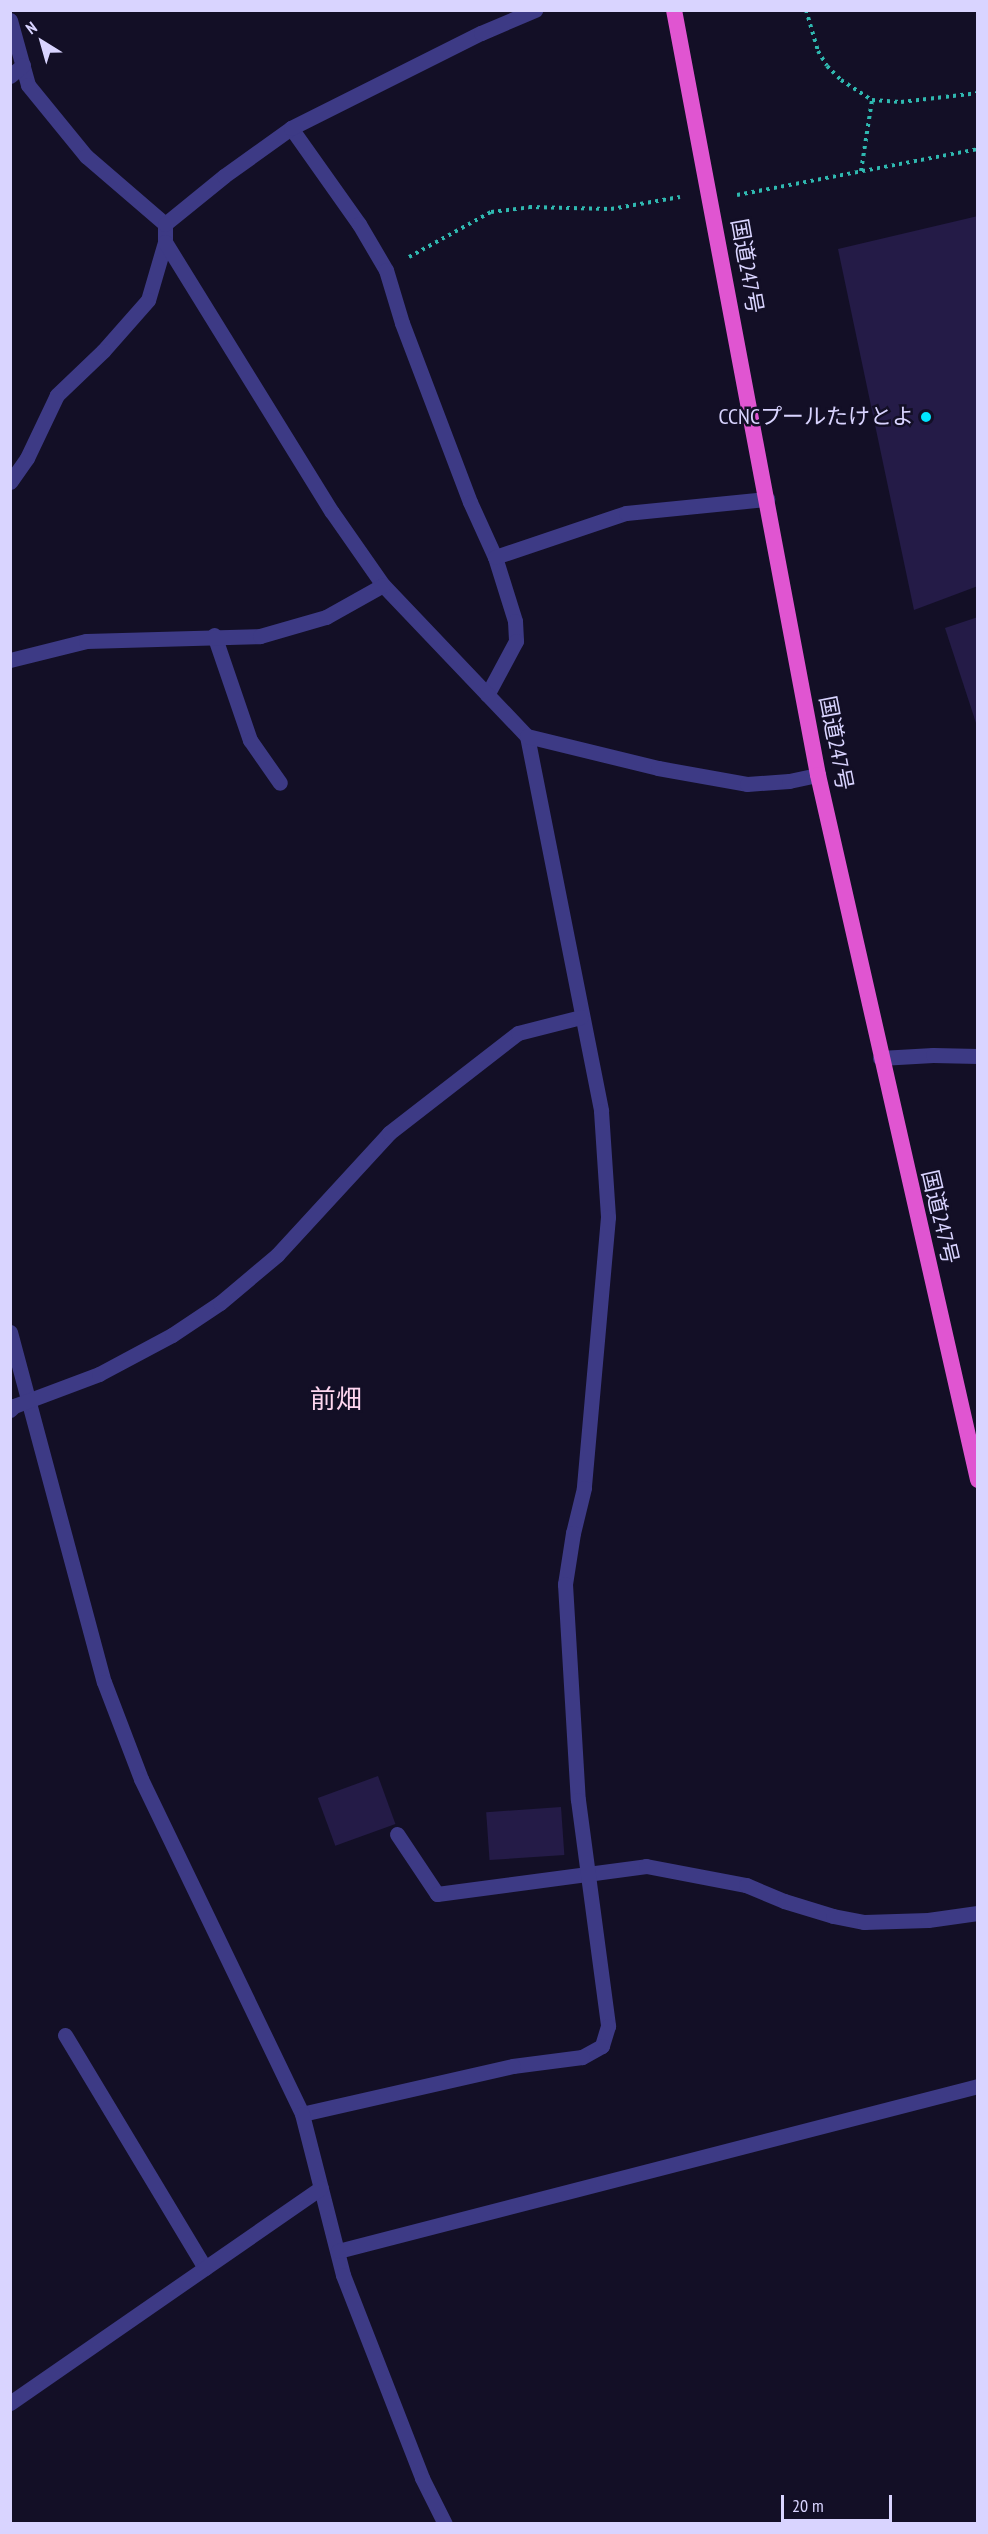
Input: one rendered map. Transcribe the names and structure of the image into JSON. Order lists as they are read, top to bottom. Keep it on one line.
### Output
{"streets":{"highway":["国道247号"]},"districts":["前畑"],"places":["CCNCプールたけとよ"],"scale_bar":"20 m","north":"top left"}
